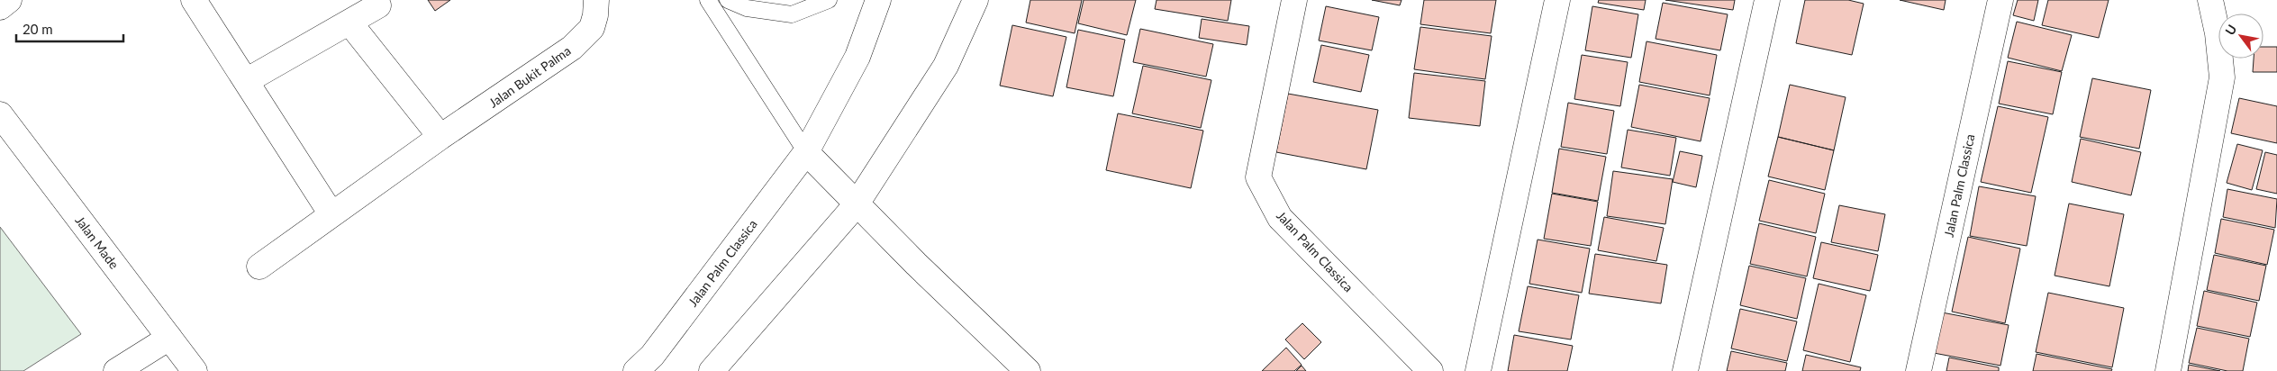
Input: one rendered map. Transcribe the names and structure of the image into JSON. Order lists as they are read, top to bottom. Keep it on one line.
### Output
{"streets":{"street":["Jalan Bukit Palma","Jalan Palm Classica","Jalan Made"]},"scale_bar":"20 m","north":"top left"}
